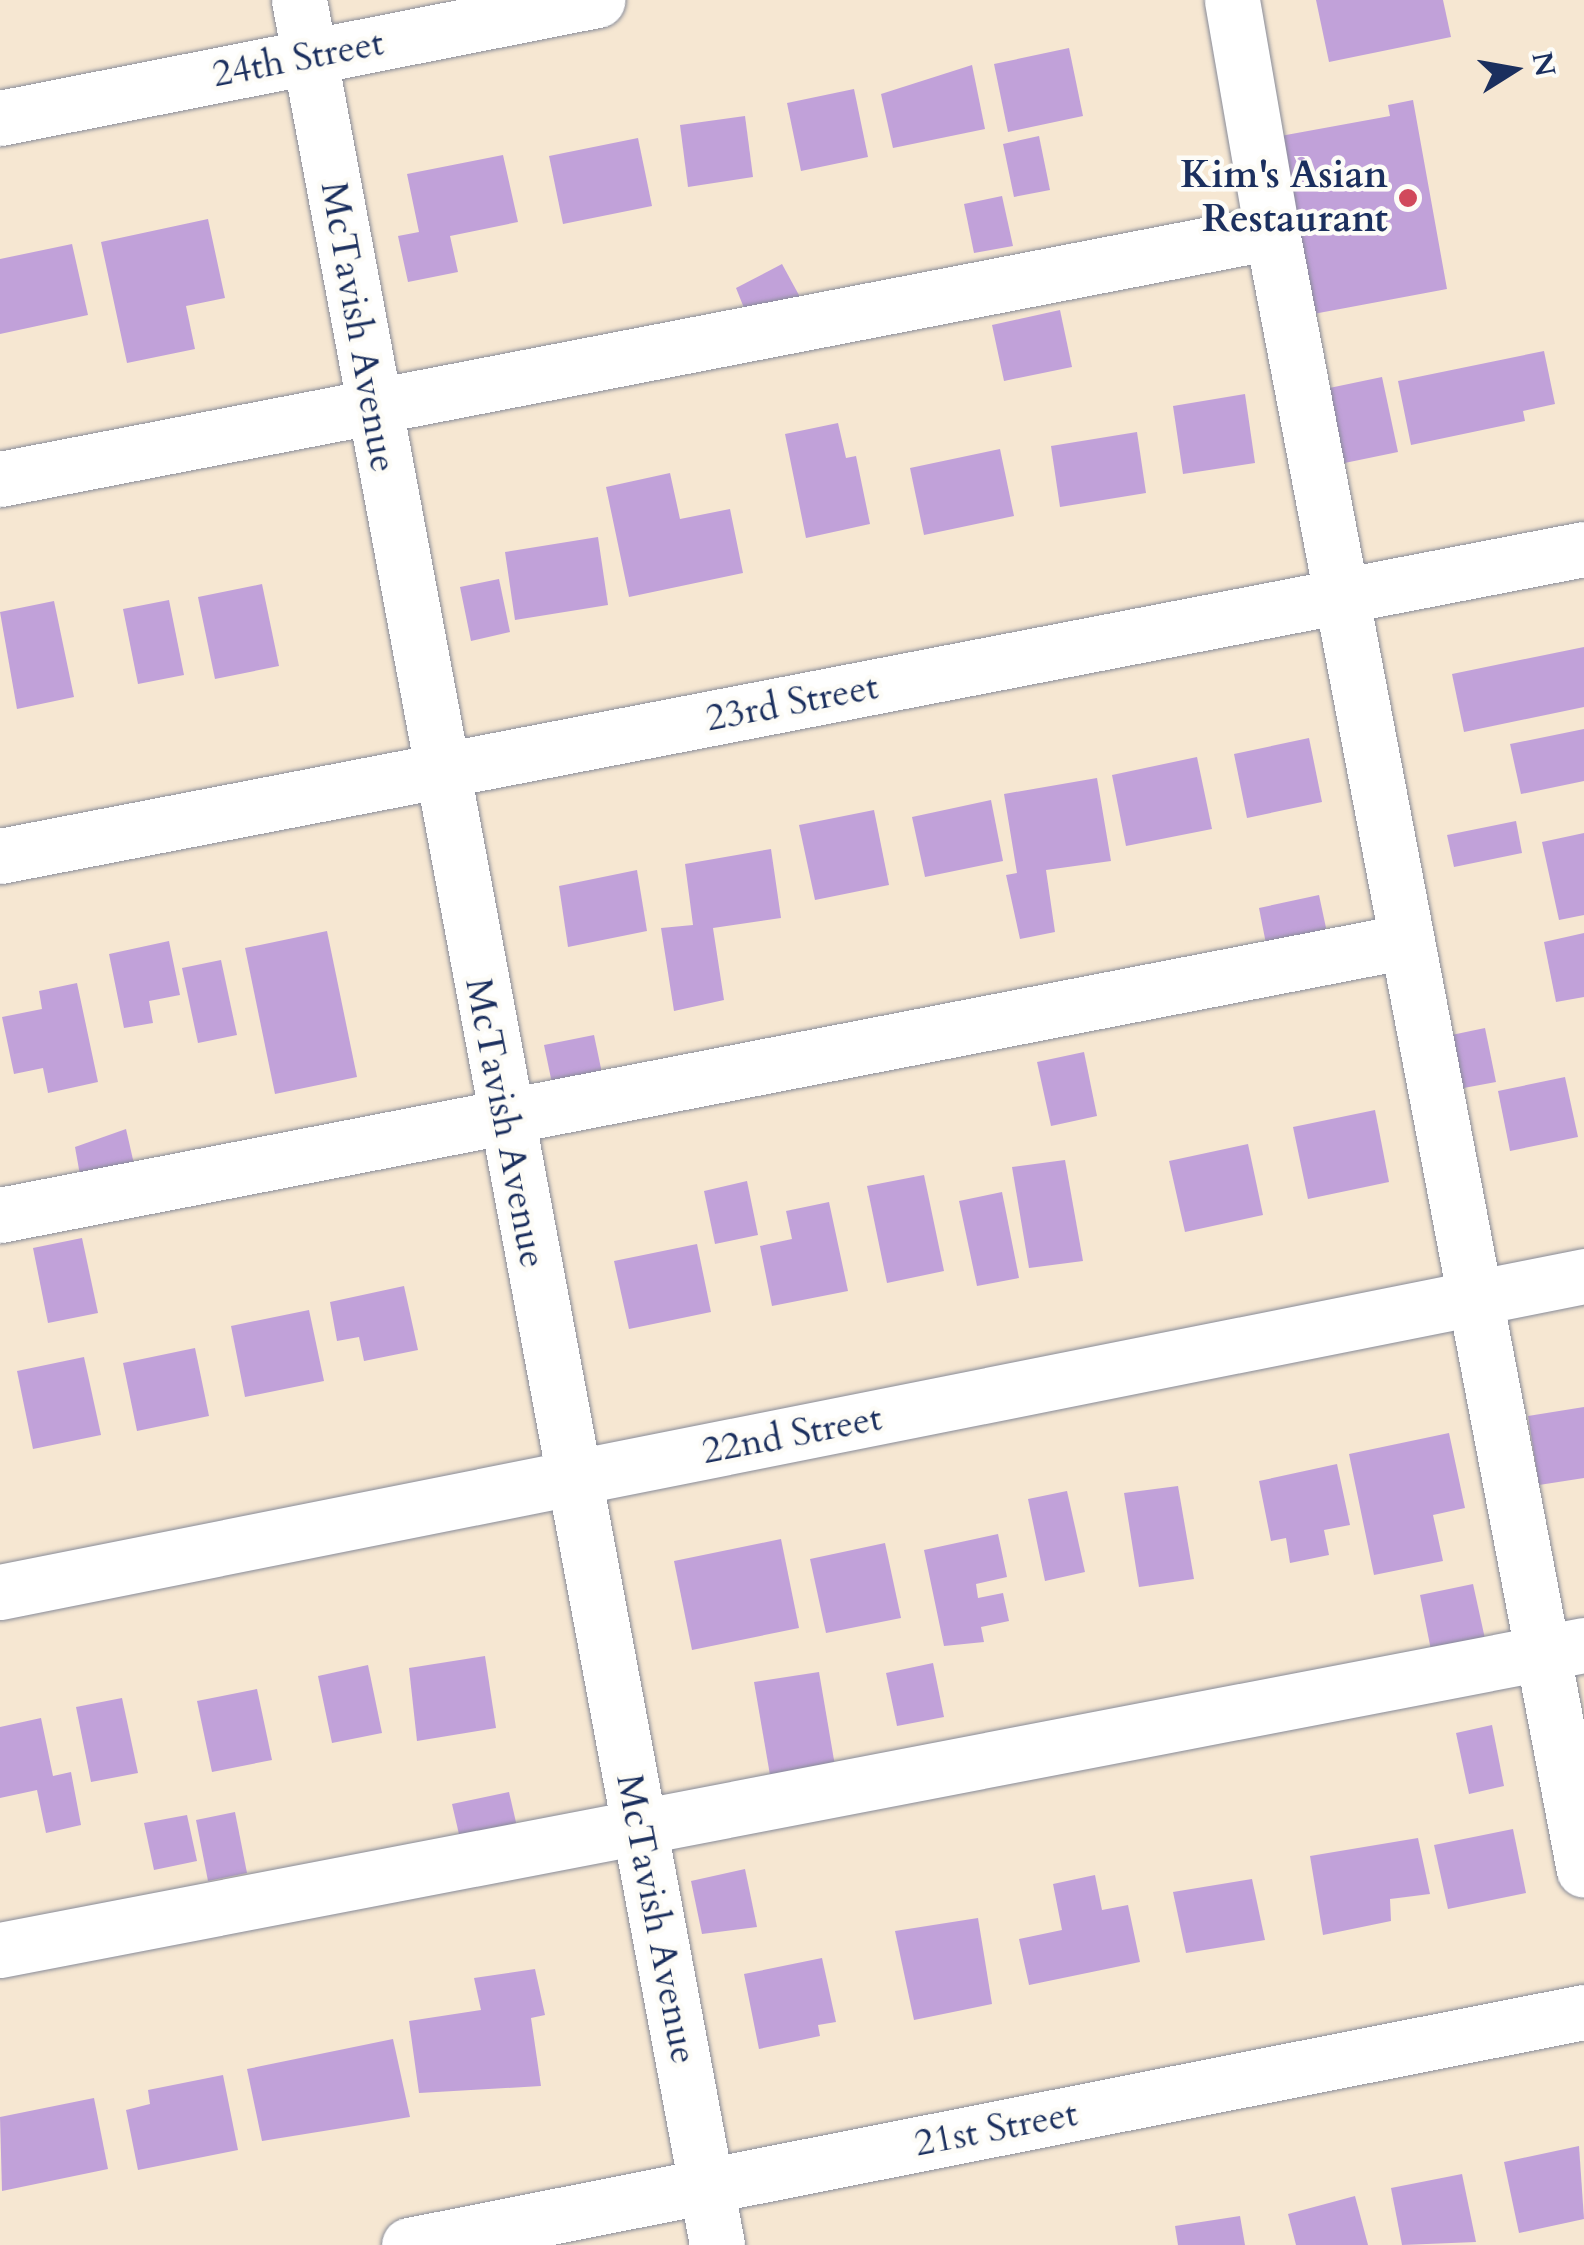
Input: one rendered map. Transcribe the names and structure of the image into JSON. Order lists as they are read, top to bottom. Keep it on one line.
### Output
{"streets":{"street":["24th Street","McTavish Avenue","23rd Street","22nd Street","21st Street"]},"crossings":[["24th Street","McTavish Avenue"],["McTavish Avenue","23rd Street"],["McTavish Avenue","22nd Street"],["McTavish Avenue","21st Street"]],"places":["Kim's Asian Restaurant"],"north":"right"}
